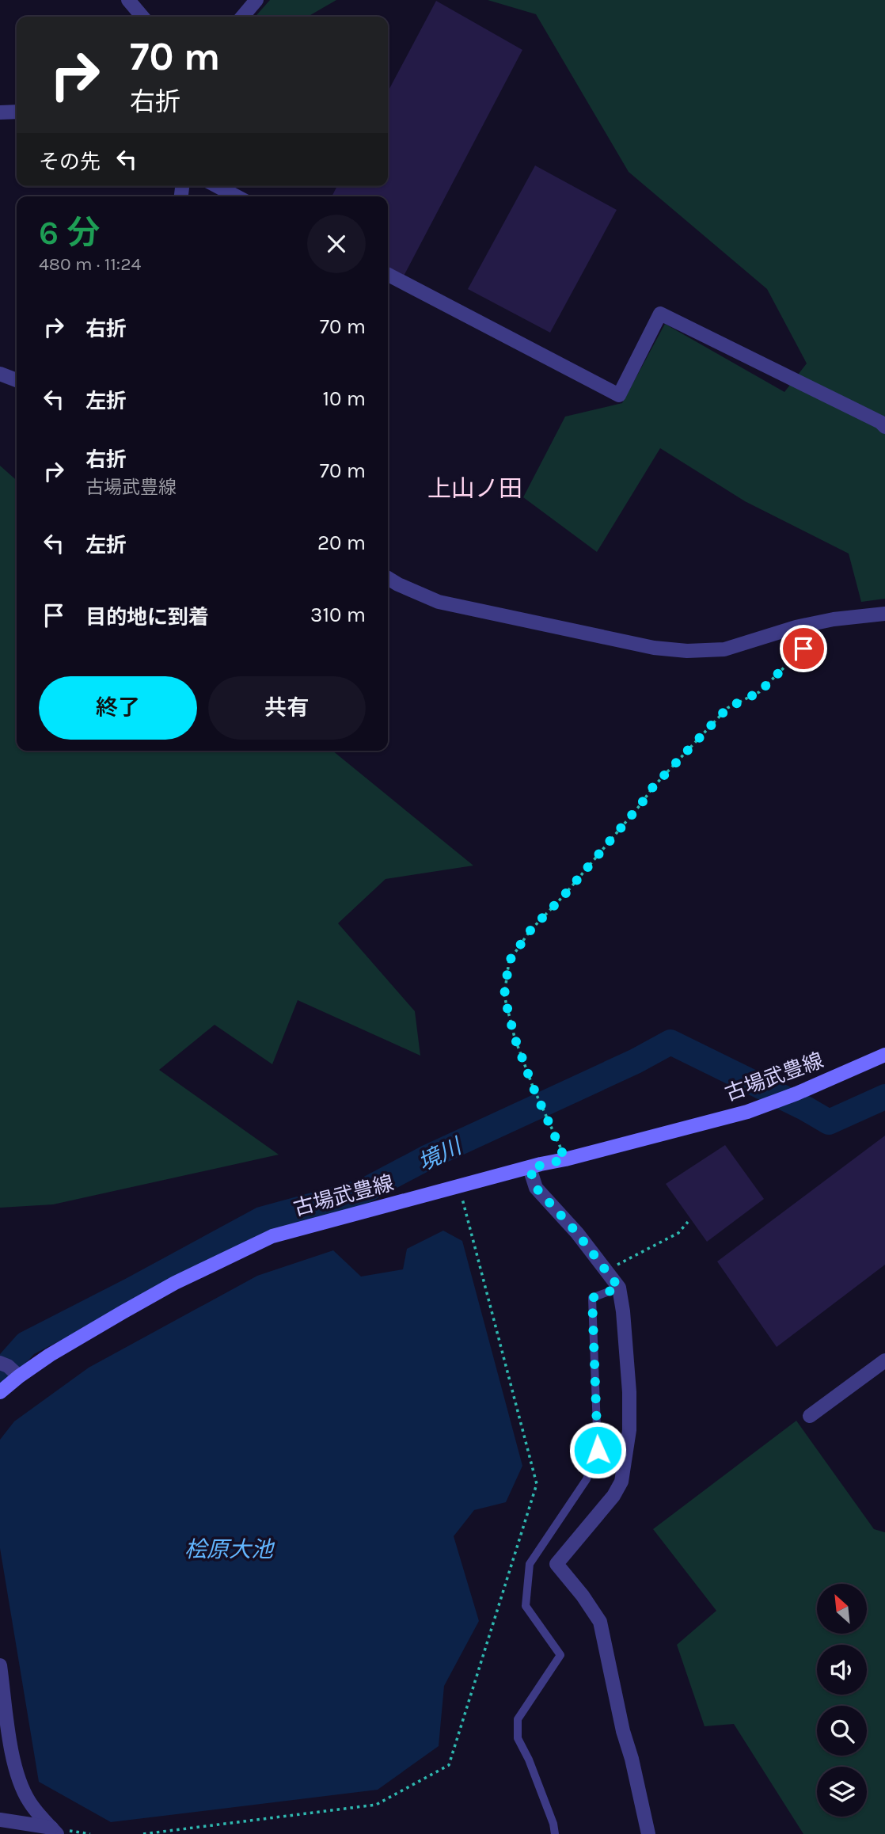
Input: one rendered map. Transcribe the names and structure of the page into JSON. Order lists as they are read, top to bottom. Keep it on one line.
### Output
{"streets":{"main road":["古場武豊線"]},"districts":["上山ノ田"],"water":["境川","桧原大池"],"north":"top left","page":{"turn":["70 m","右折"],"then":"その先","heading":["6 分","480 m · 11:24"],"list":[{"name":"右折","value":"70 m"},{"name":"左折","value":"10 m"},{"name":"右折","note":"古場武豊線","value":"70 m"},{"name":"左折","value":"20 m"},{"name":"目的地に到着","value":"310 m"}],"buttons":["終了","共有"]}}
